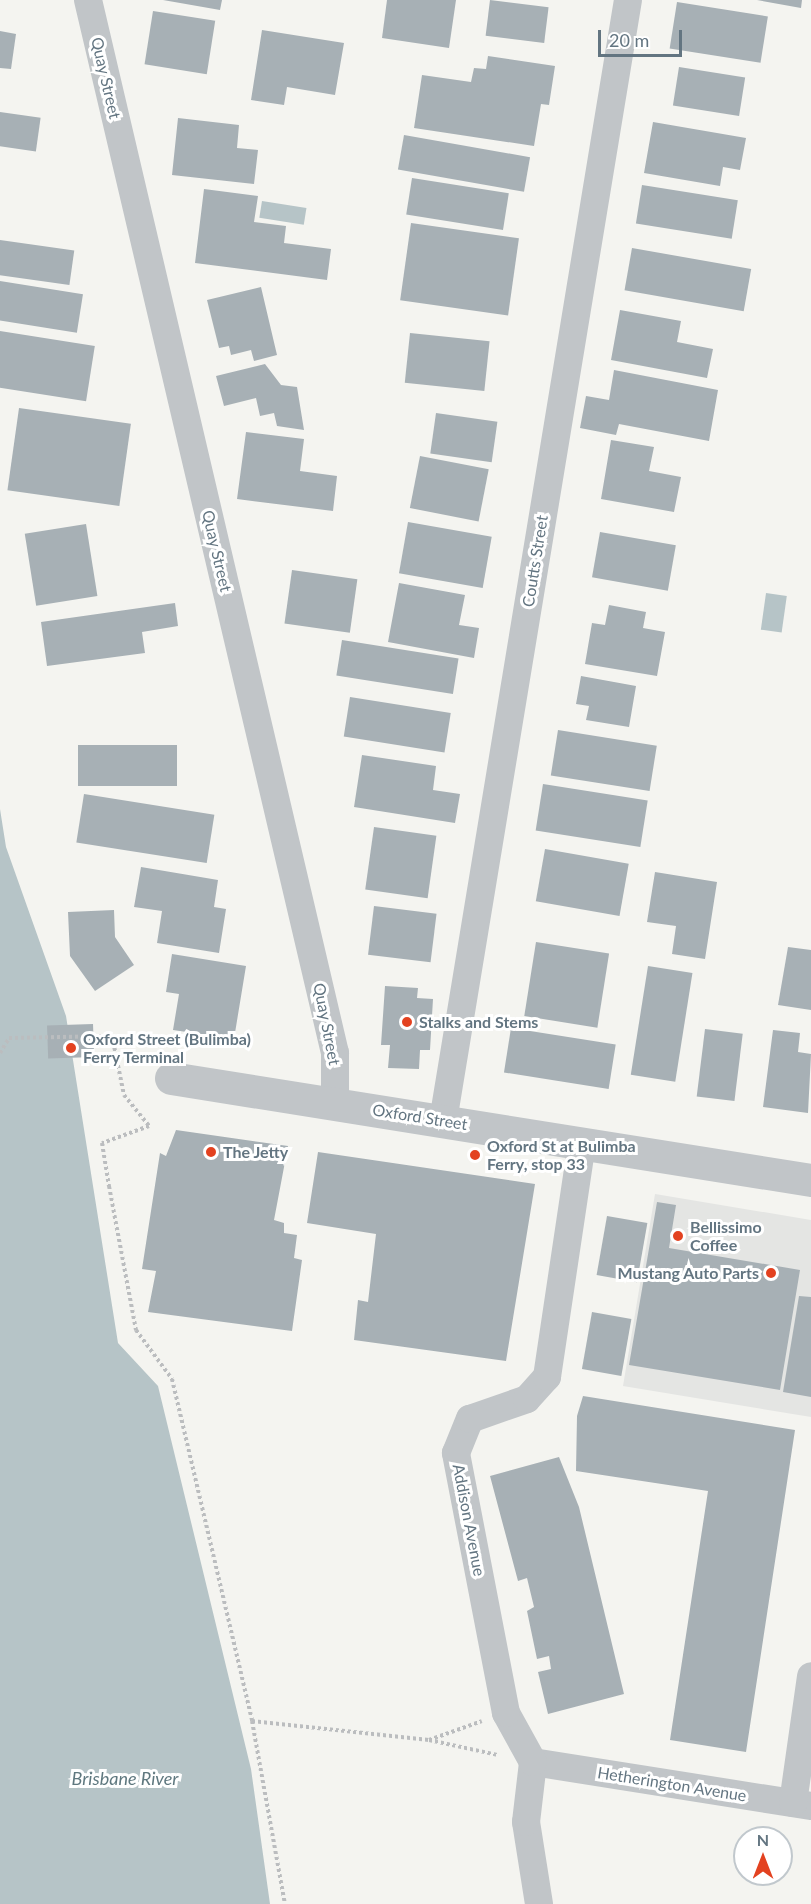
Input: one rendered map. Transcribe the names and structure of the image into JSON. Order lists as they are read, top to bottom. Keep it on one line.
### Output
{"streets":{"street":["Quay Street","Coutts Street","Oxford Street","Addison Avenue","Hetherington Avenue"]},"crossings":[["Quay Street","Oxford Street"],["Coutts Street","Oxford Street"],["Oxford Street","Addison Avenue"],["Addison Avenue","Hetherington Avenue"]],"water":["Brisbane River"],"places":["Stalks and Stems","Oxford Street (Bulimba) Ferry Terminal","The Jetty","Oxford St at Bulimba Ferry, stop 33","Bellissimo Coffee","Mustang Auto Parts"],"scale_bar":"20 m","north":"top"}
